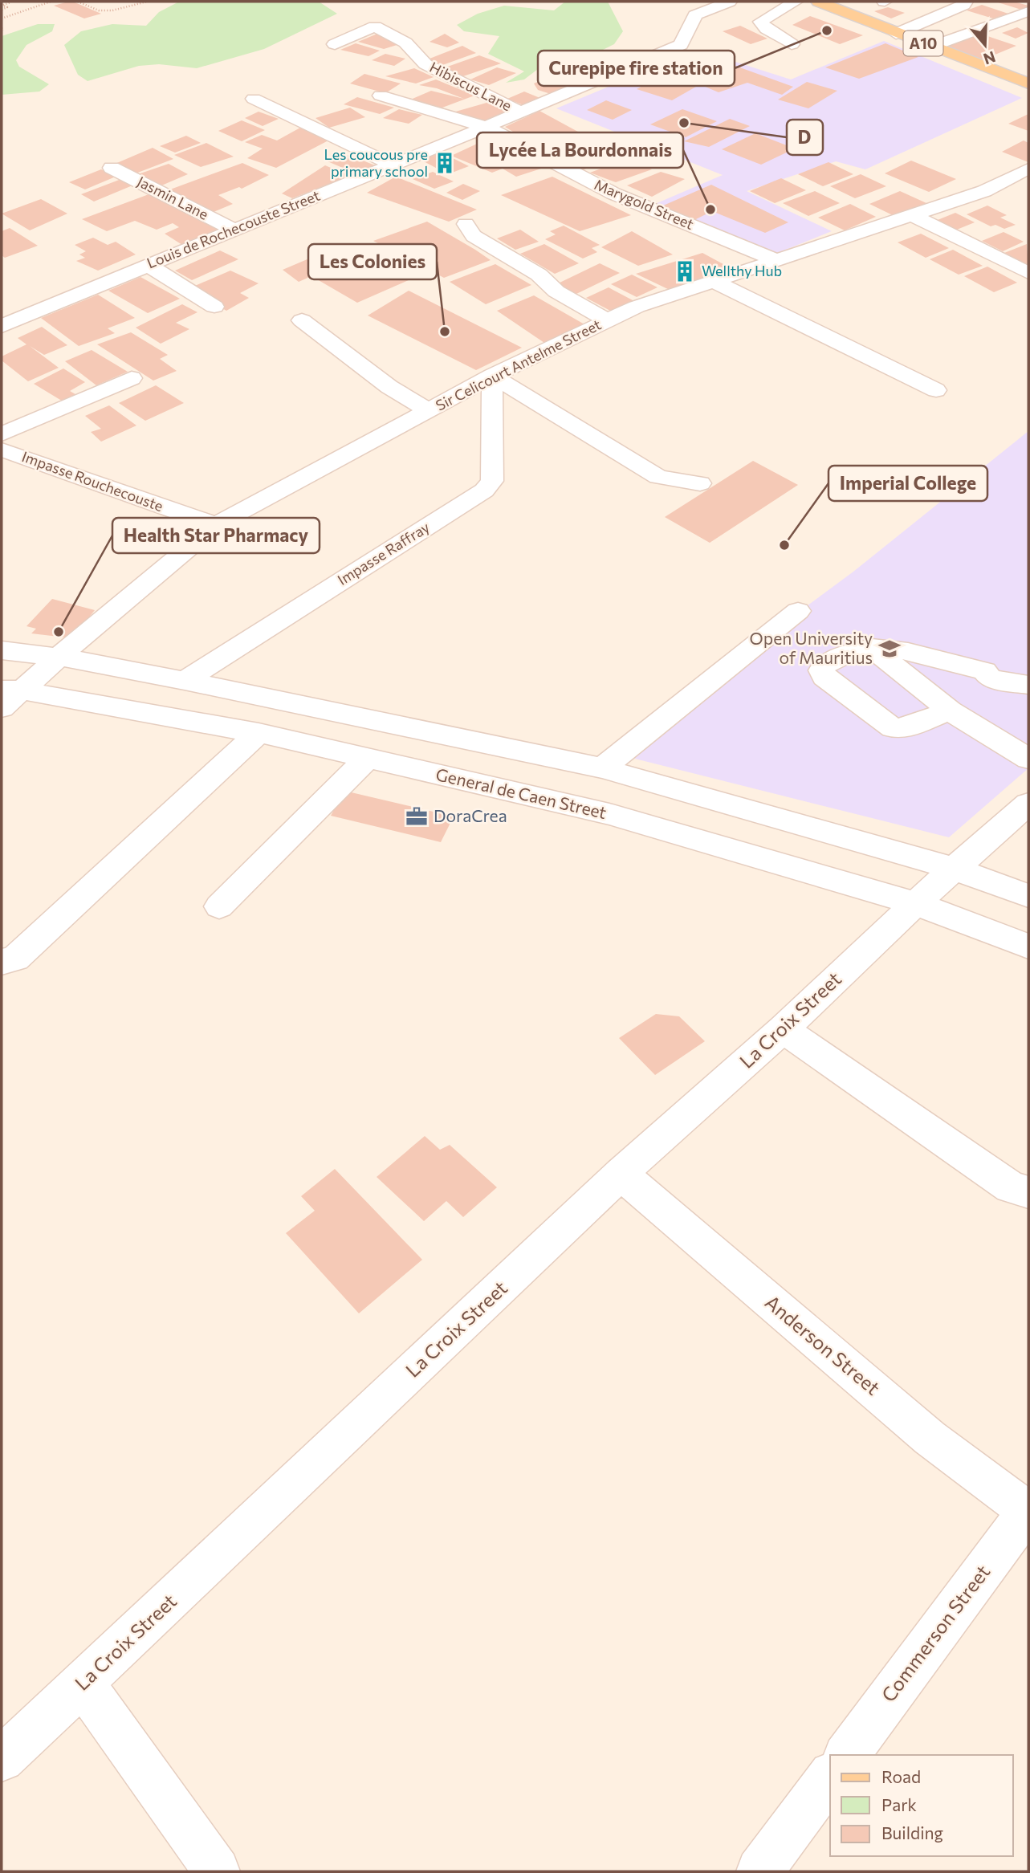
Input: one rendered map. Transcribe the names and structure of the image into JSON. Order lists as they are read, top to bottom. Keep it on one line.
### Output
{"streets":{"main road":["A10"],"street":["Hibiscus Lane","Jasmin Lane","Marygold Street","Louis de Rochecouste Street","Sir Celicourt Antelme Street","Impasse Rouchecouste","Impasse Raffray","General de Caen Street","La Croix Street","Anderson Street","Commerson Street"]},"crossings":[["Hibiscus Lane","Louis de Rochecouste Street"],["Jasmin Lane","Louis de Rochecouste Street"],["Marygold Street","Louis de Rochecouste Street"],["Marygold Street","Sir Celicourt Antelme Street"],["Sir Celicourt Antelme Street","Impasse Rouchecouste"],["Sir Celicourt Antelme Street","Impasse Raffray"],["Sir Celicourt Antelme Street","General de Caen Street"],["General de Caen Street","La Croix Street"],["La Croix Street","Anderson Street"],["Anderson Street","Commerson Street"]],"places":{"other":["Curepipe fire station","D","Lycée La Bourdonnais","Les Colonies","Imperial College","Health Star Pharmacy"],"building":["Les coucous pre primary school","Wellthy Hub"],"school or university":["Open University of Mauritius"],"office":["DoraCrea"]},"legend":["Road","Park","Building"],"north":"bottom"}
